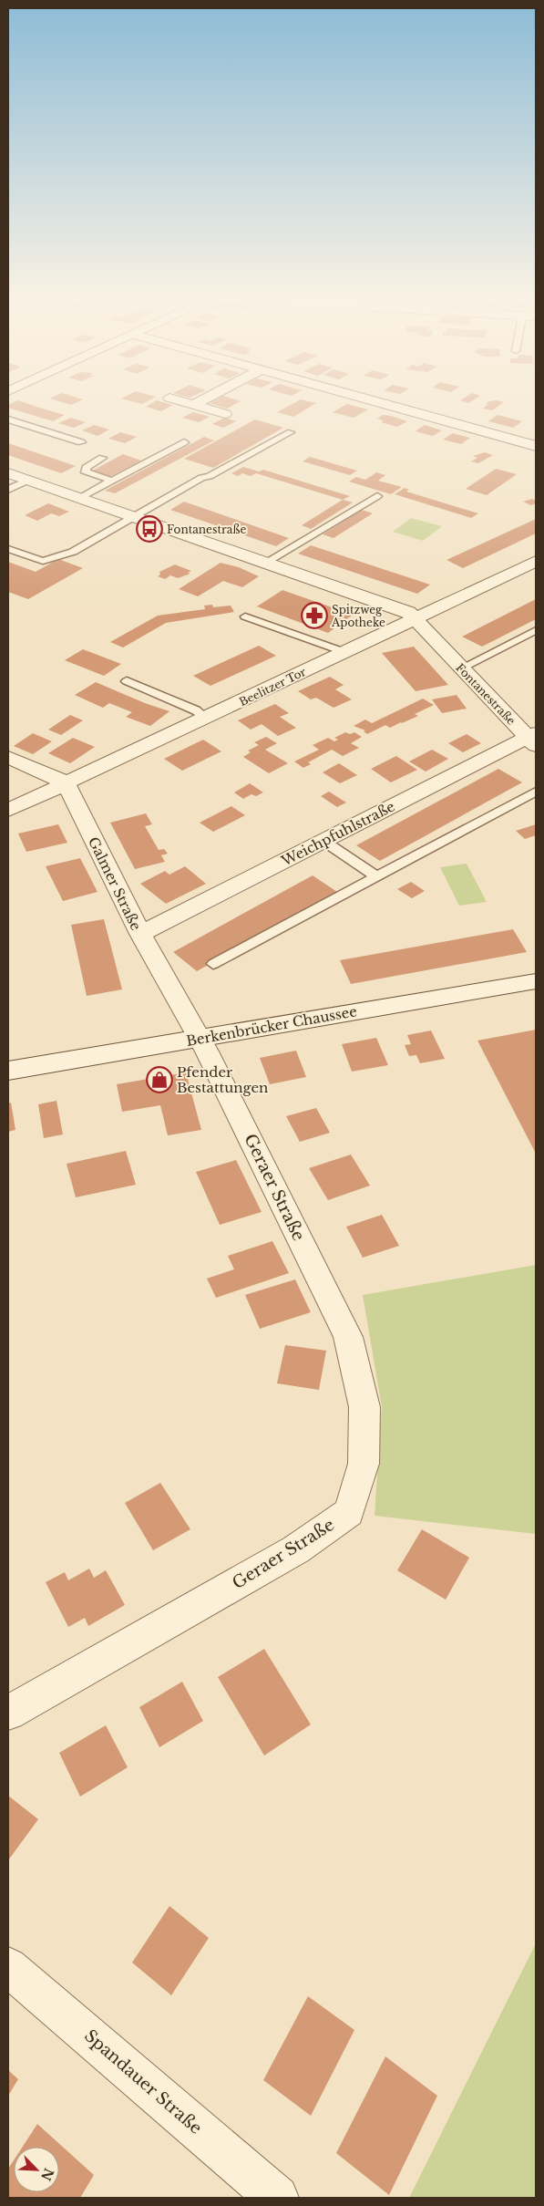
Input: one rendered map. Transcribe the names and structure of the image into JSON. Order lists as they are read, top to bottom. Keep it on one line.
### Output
{"streets":{"street":["Beelitzer Tor","Fontanestraße","Weichpfuhlstraße","Galmer Straße","Berkenbrücker Chaussee","Geraer Straße","Spandauer Straße"]},"crossings":[["Beelitzer Tor","Fontanestraße"],["Beelitzer Tor","Galmer Straße"],["Fontanestraße","Weichpfuhlstraße"],["Weichpfuhlstraße","Galmer Straße"],["Galmer Straße","Berkenbrücker Chaussee"],["Galmer Straße","Geraer Straße"],["Berkenbrücker Chaussee","Geraer Straße"]],"places":{"bus stop":["Fontanestraße"],"pharmacy":["Spitzweg Apotheke"],"shop":["Pfender Bestattungen"]},"north":"bottom right"}
